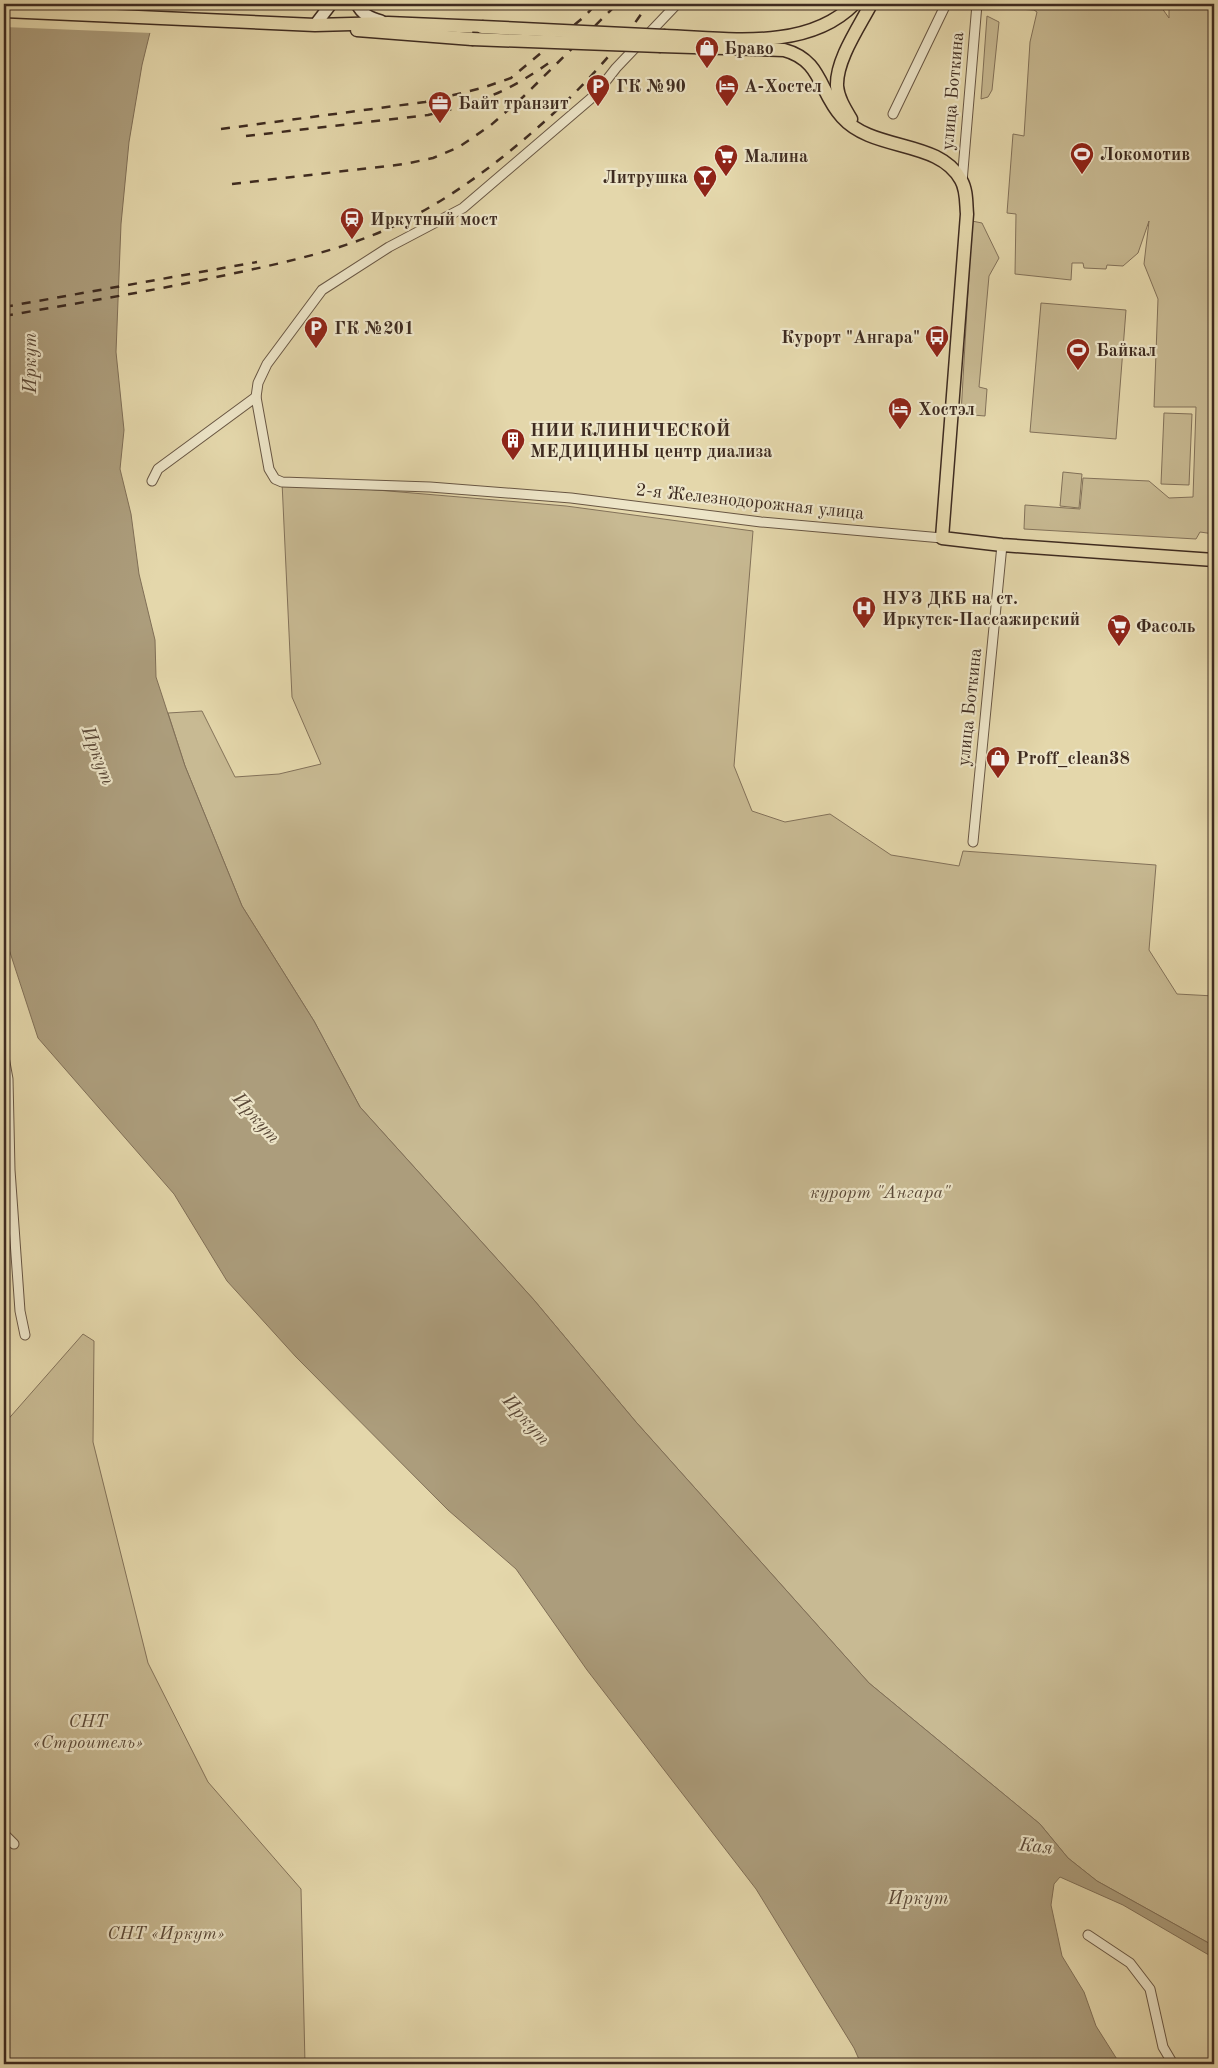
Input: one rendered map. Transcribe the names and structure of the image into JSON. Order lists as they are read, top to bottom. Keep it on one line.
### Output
{"streets":{"main road":["2-я Железнодорожная улица"],"street":["улица Боткина"]},"crossings":[["улица Боткина","2-я Железнодорожная улица"]],"water":["Иркут","Кая"],"parks":["курорт \"Ангара\"","СНТ «Строитель»","СНТ «Иркут»"],"places":{"shop":["Браво","Proff_clean38"],"parking":["ГК №90","ГК №201"],"hotel":["А-Хостел","Хостэл"],"office":["Байт транзит"],"sports":["Локомотив","Байкал"],"supermarket":["Малина","Фасоль"],"bar":["Литрушка"],"station":["Иркутный мост"],"bus stop":["Курорт \"Ангара\""],"building":["НИИ КЛИНИЧЕСКОЙ МЕДИЦИНЫ центр диализа"],"hospital":["НУЗ ДКБ на ст. Иркутск-Пассажирский"]}}
